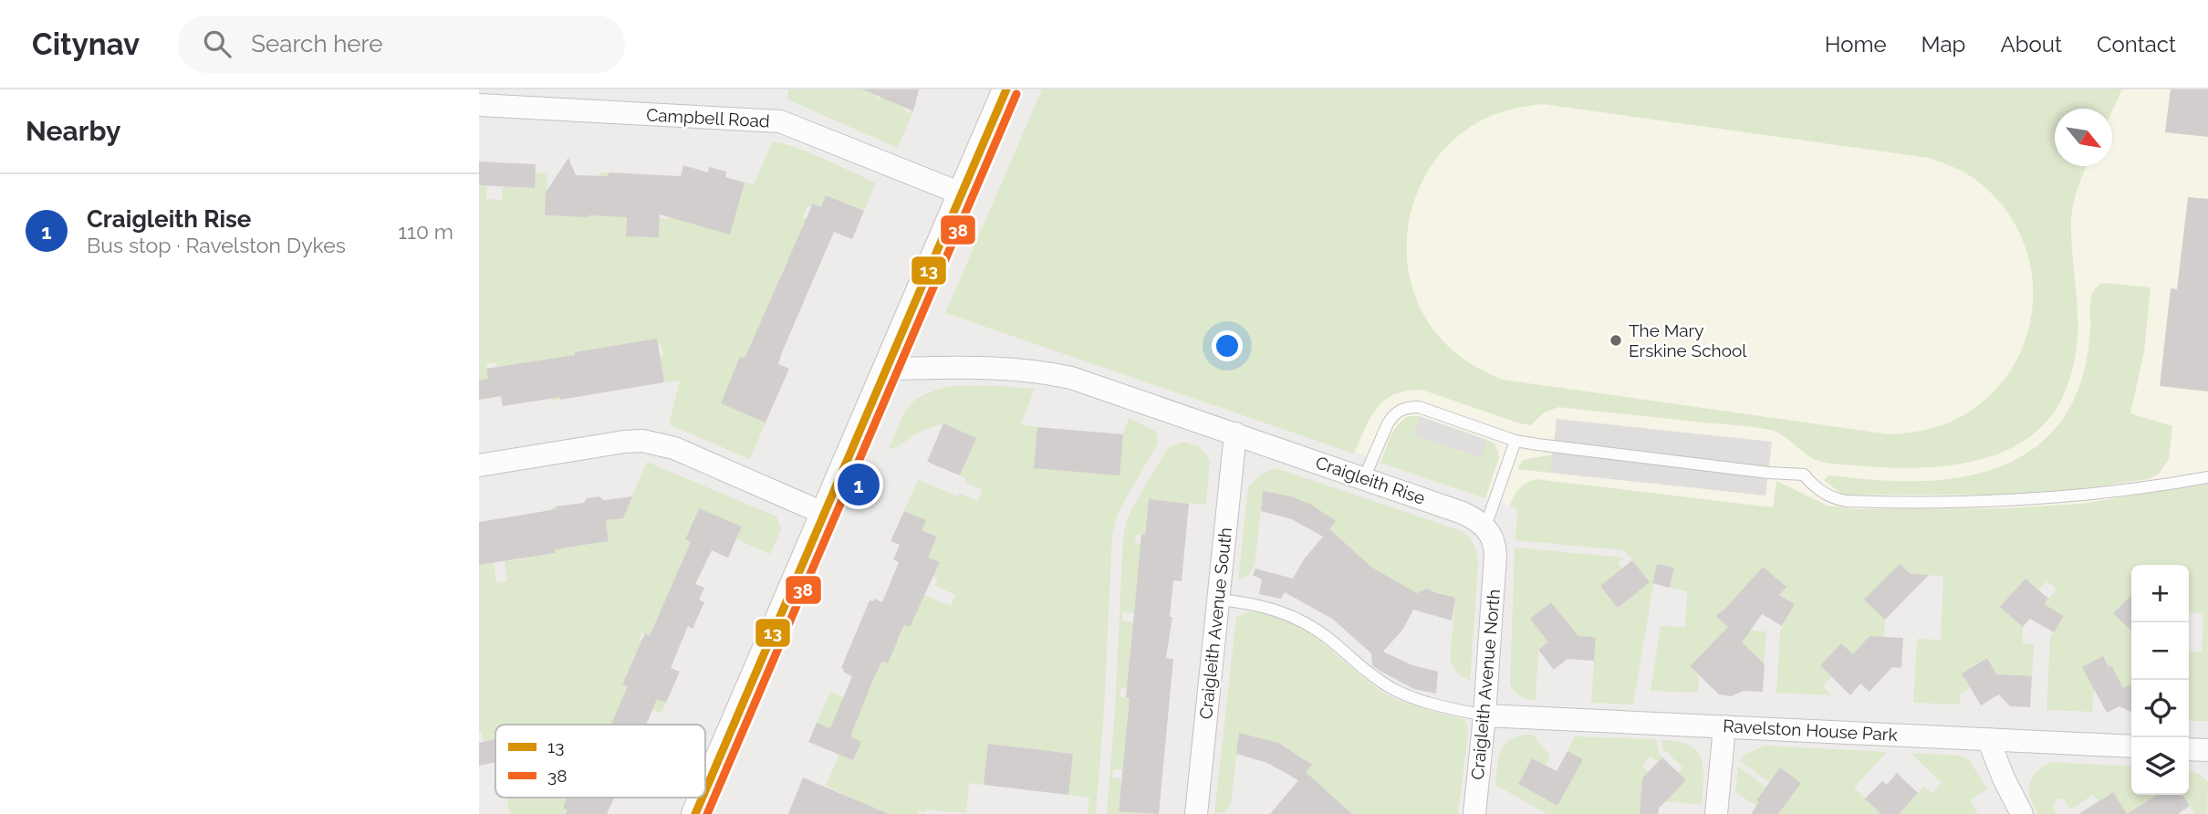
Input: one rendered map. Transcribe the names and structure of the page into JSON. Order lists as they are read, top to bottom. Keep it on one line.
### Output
{"streets":{"street":["Campbell Road","Craigleith Rise","Craigleith Avenue South","Craigleith Avenue North","Ravelston House Park"]},"crossings":[["Craigleith Rise","Craigleith Avenue South"],["Craigleith Rise","Craigleith Avenue North"],["Craigleith Avenue North","Ravelston House Park"]],"places":["The Mary Erskine School"],"lines":["transit line 13","transit line 38"],"legend":["13","38"],"north":"bottom right","page":{"header":"Citynav","search":"Search here","nav":["Home","Map","About","Contact"],"heading":"Nearby","list":[{"mark":"1","name":"Craigleith Rise","note":"Bus stop · Ravelston Dykes","value":"110 m"}],"pins":"1","map_buttons":["+","−"]}}
